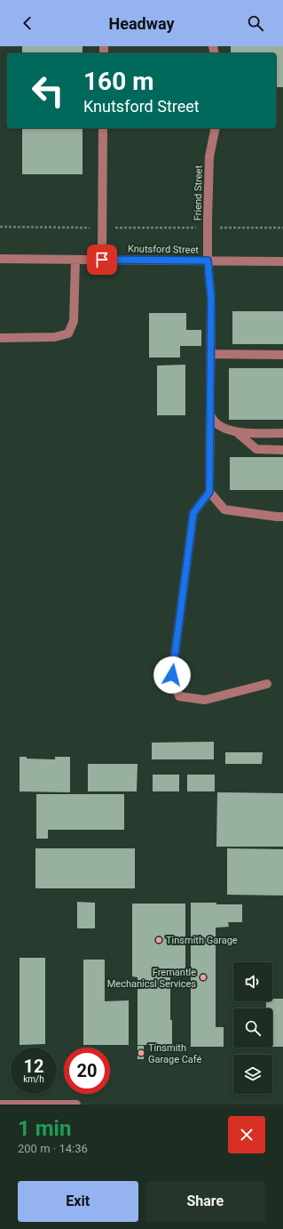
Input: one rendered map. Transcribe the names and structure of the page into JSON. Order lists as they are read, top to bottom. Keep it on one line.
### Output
{"streets":{"street":["Friend Street","Knutsford Street"]},"crossings":[["Friend Street","Knutsford Street"]],"places":["Tinsmith Garage","Fremantle Mechanicsl Services","Tinsmith Garage Café"],"page":{"header":"Headway","turn":["160 m","Knutsford Street"],"speed":"12 km/h","limit":"20","heading":["1 min","200 m · 14:36"],"buttons":["Exit","Share"]}}
